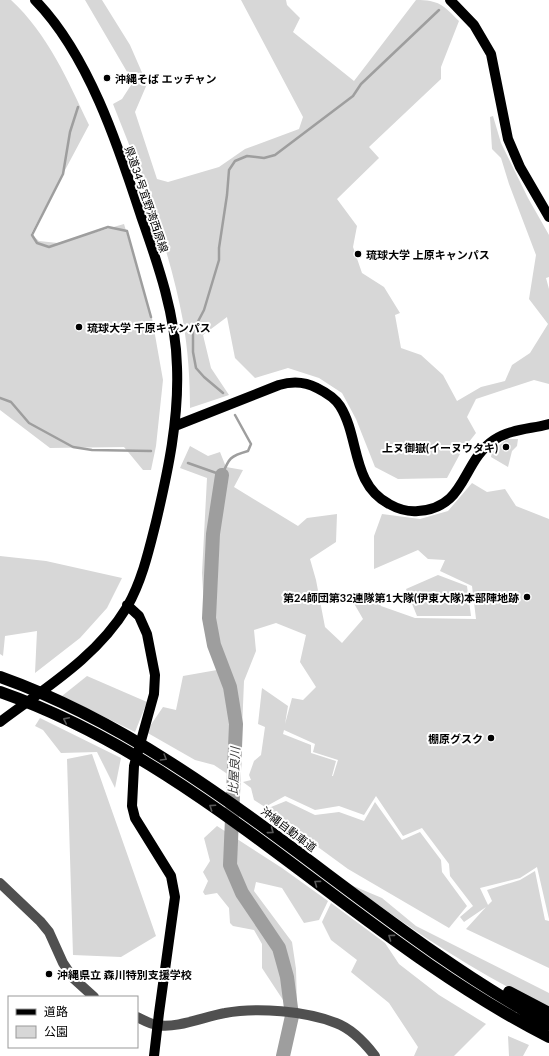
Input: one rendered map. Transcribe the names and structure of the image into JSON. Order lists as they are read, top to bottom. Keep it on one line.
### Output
{"streets":{"highway":["沖縄自動車道"],"main road":["県道34号宜野湾西原線"]},"water":["比屋良川"],"places":["沖縄そば エッチャン","琉球大学 上原キャンパス","琉球大学 千原キャンパス","上ヌ御嶽(イーヌウタキ)","第24師団第32連隊第1大隊(伊東大隊)本部陣地跡","棚原グスク","沖縄県立 森川特別支援学校"],"legend":["道路","公園"]}
